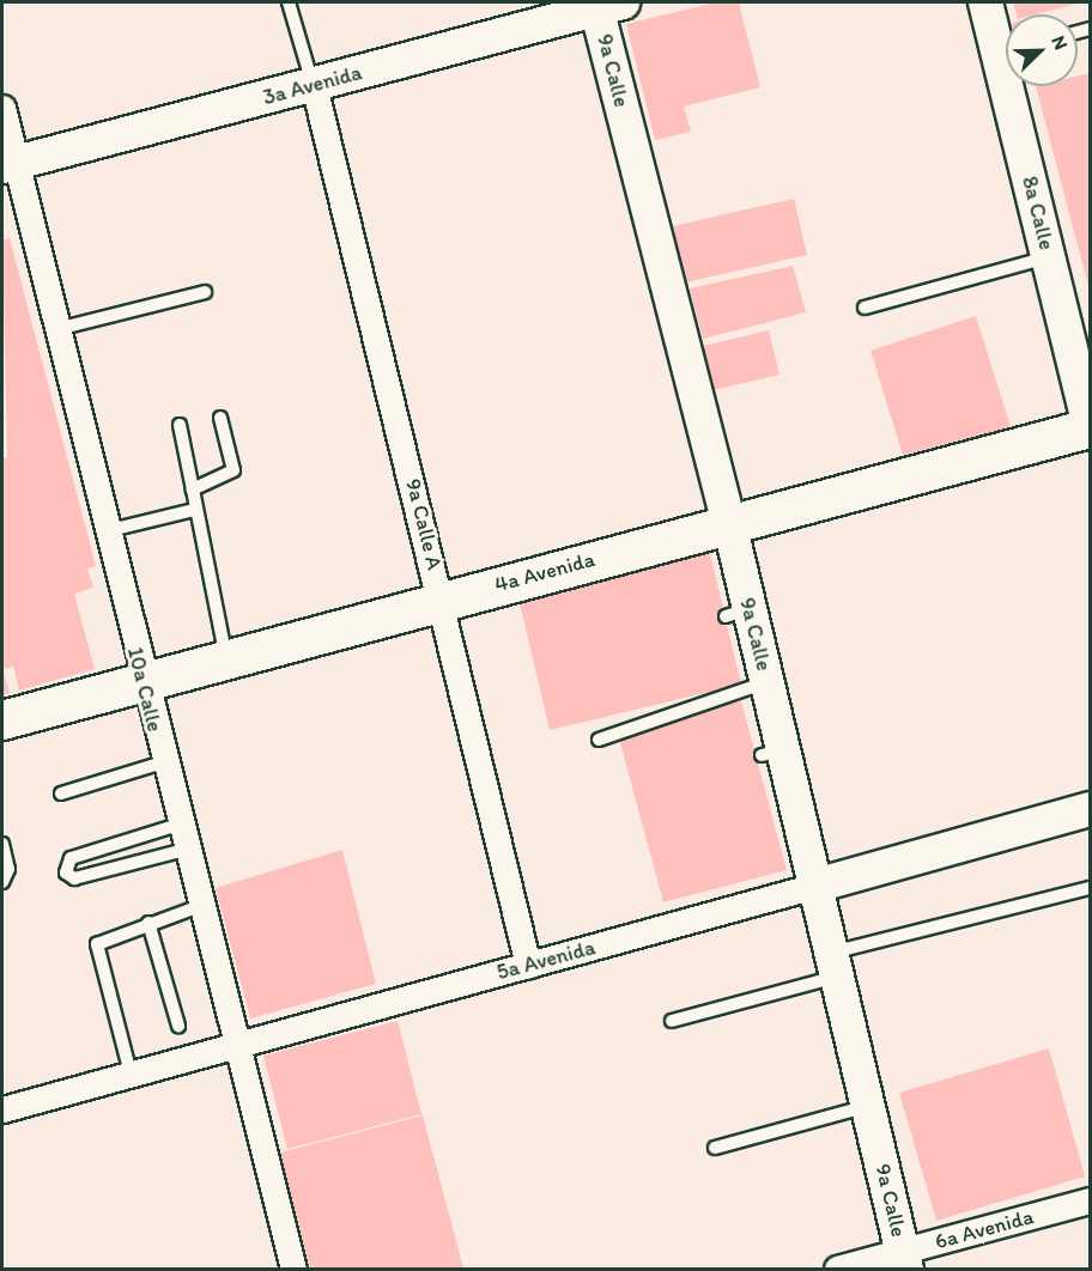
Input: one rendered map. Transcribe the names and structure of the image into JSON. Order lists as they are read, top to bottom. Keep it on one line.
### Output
{"streets":{"main road":["9a Calle","3a Avenida","8a Calle","4a Avenida","5a Avenida"],"street":["9a Calle A","10a Calle","6a Avenida"]},"crossings":[["9a Calle","3a Avenida"],["9a Calle","4a Avenida"],["9a Calle","5a Avenida"],["9a Calle","6a Avenida"],["3a Avenida","9a Calle A"],["3a Avenida","10a Calle"],["8a Calle","4a Avenida"],["9a Calle A","4a Avenida"],["9a Calle A","5a Avenida"],["4a Avenida","10a Calle"],["10a Calle","5a Avenida"]],"north":"top right"}
